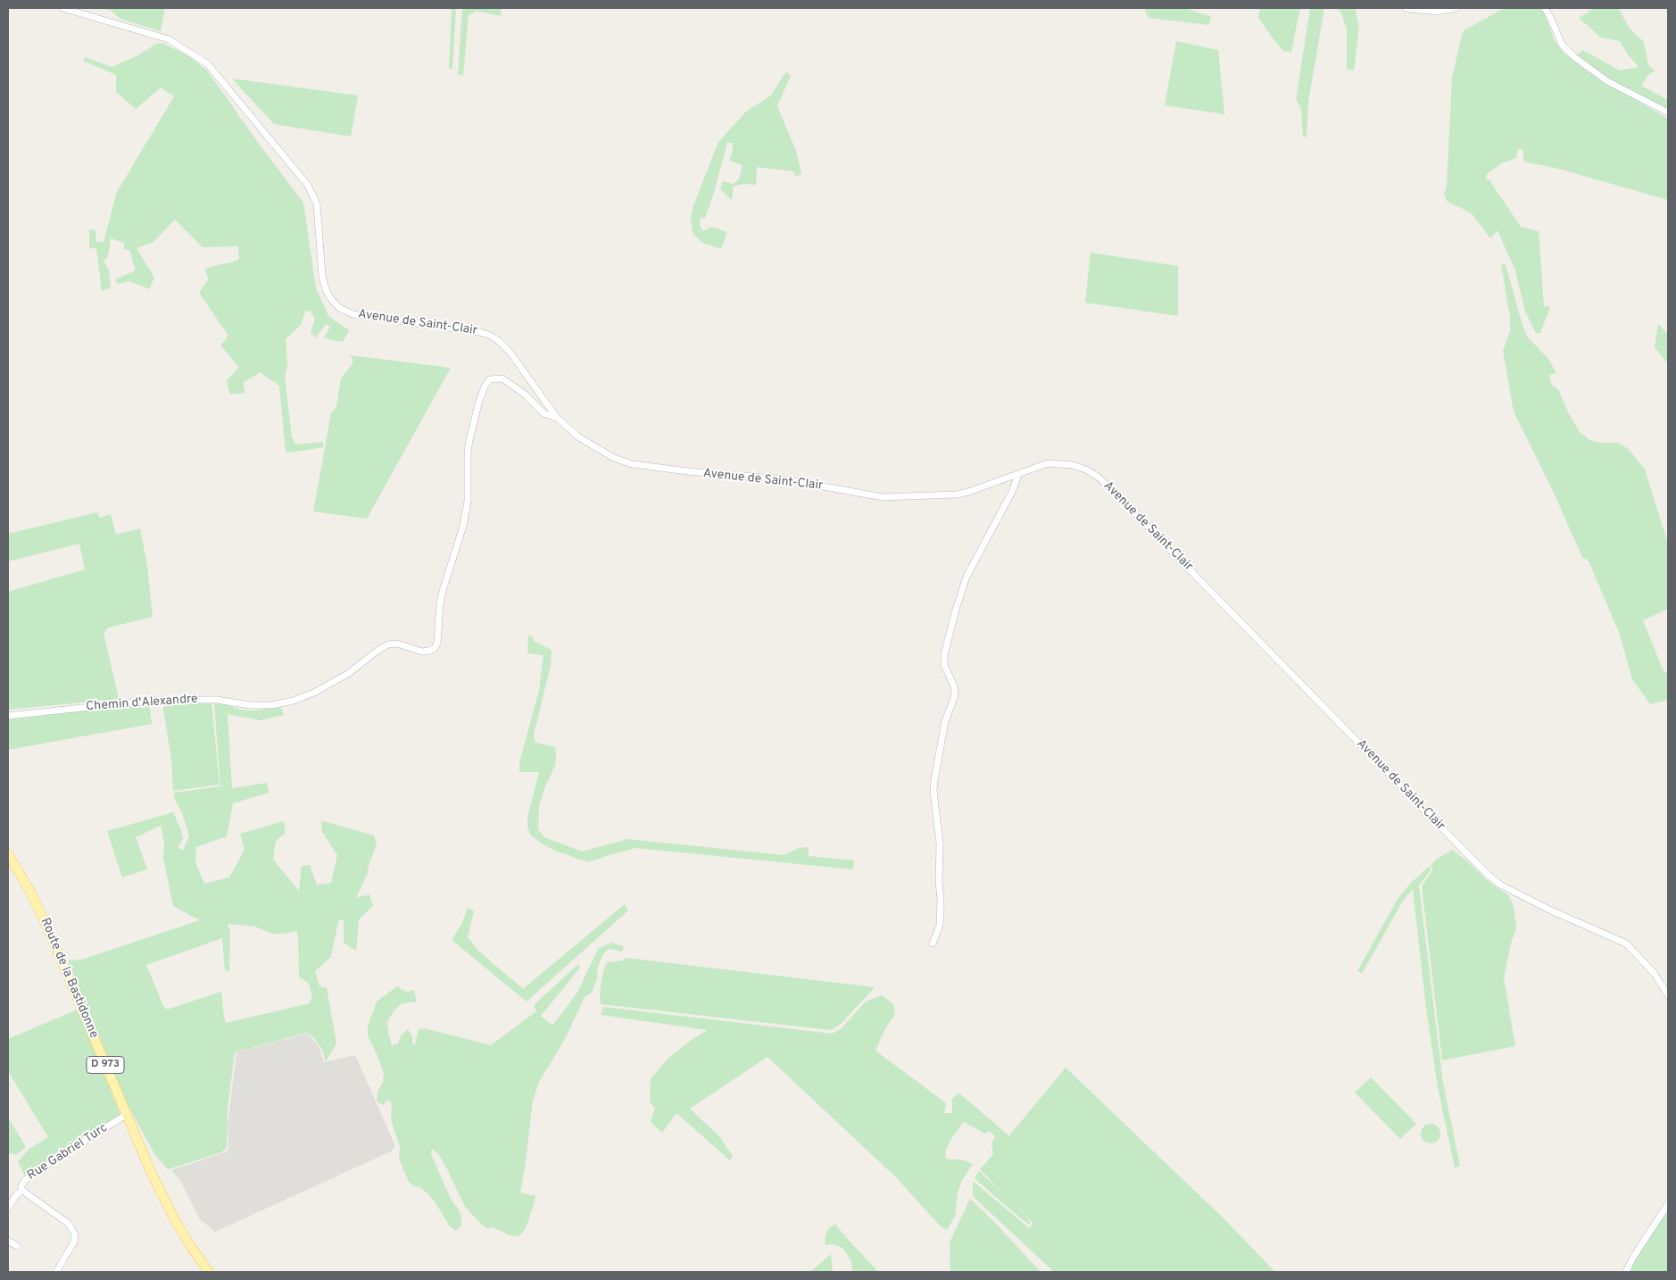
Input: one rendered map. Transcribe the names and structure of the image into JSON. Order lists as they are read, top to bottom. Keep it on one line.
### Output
{"streets":{"main road":["Route de la Bastidonne","D 973"],"street":["Avenue de Saint-Clair","Chemin d'Alexandre","Rue Gabriel Turc"]},"crossings":[["Avenue de Saint-Clair","Chemin d'Alexandre"],["Route de la Bastidonne","Rue Gabriel Turc"]]}
